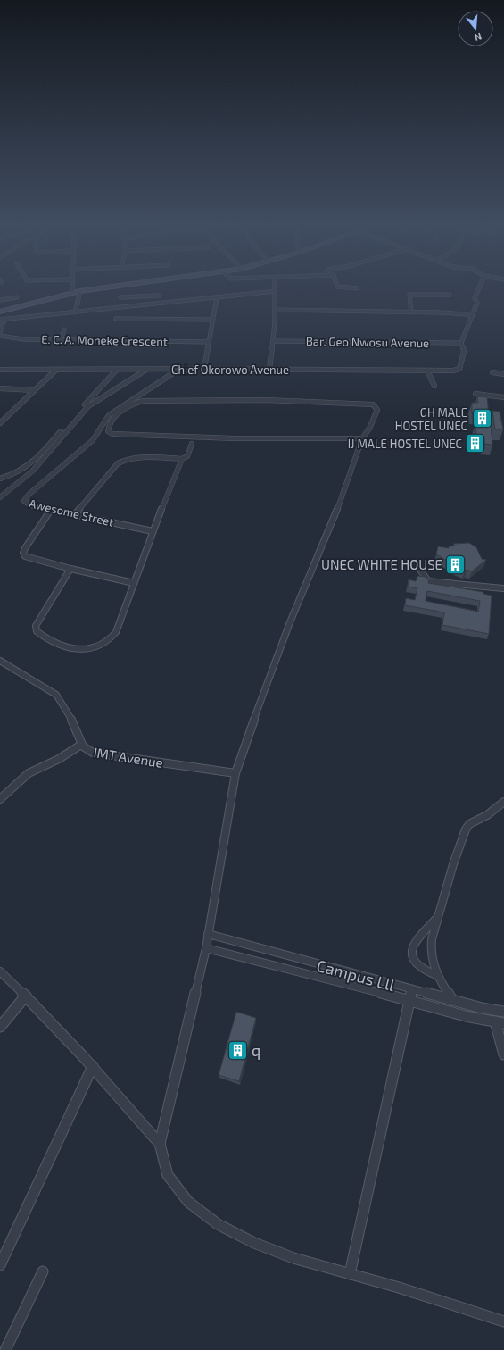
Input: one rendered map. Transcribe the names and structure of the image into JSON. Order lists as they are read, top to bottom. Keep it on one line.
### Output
{"streets":{"street":["E. C. A. Moneke Crescent","Bar. Geo Nwosu Avenue","Chief Okorowo Avenue","Awesome Street","IMT Avenue","Campus Lll"]},"crossings":[["Bar. Geo Nwosu Avenue","Chief Okorowo Avenue"],["Chief Okorowo Avenue","Awesome Street"]],"places":{"building":["GH MALE HOSTEL UNEC","IJ MALE HOSTEL UNEC","UNEC WHITE HOUSE","q"]},"north":"bottom"}
